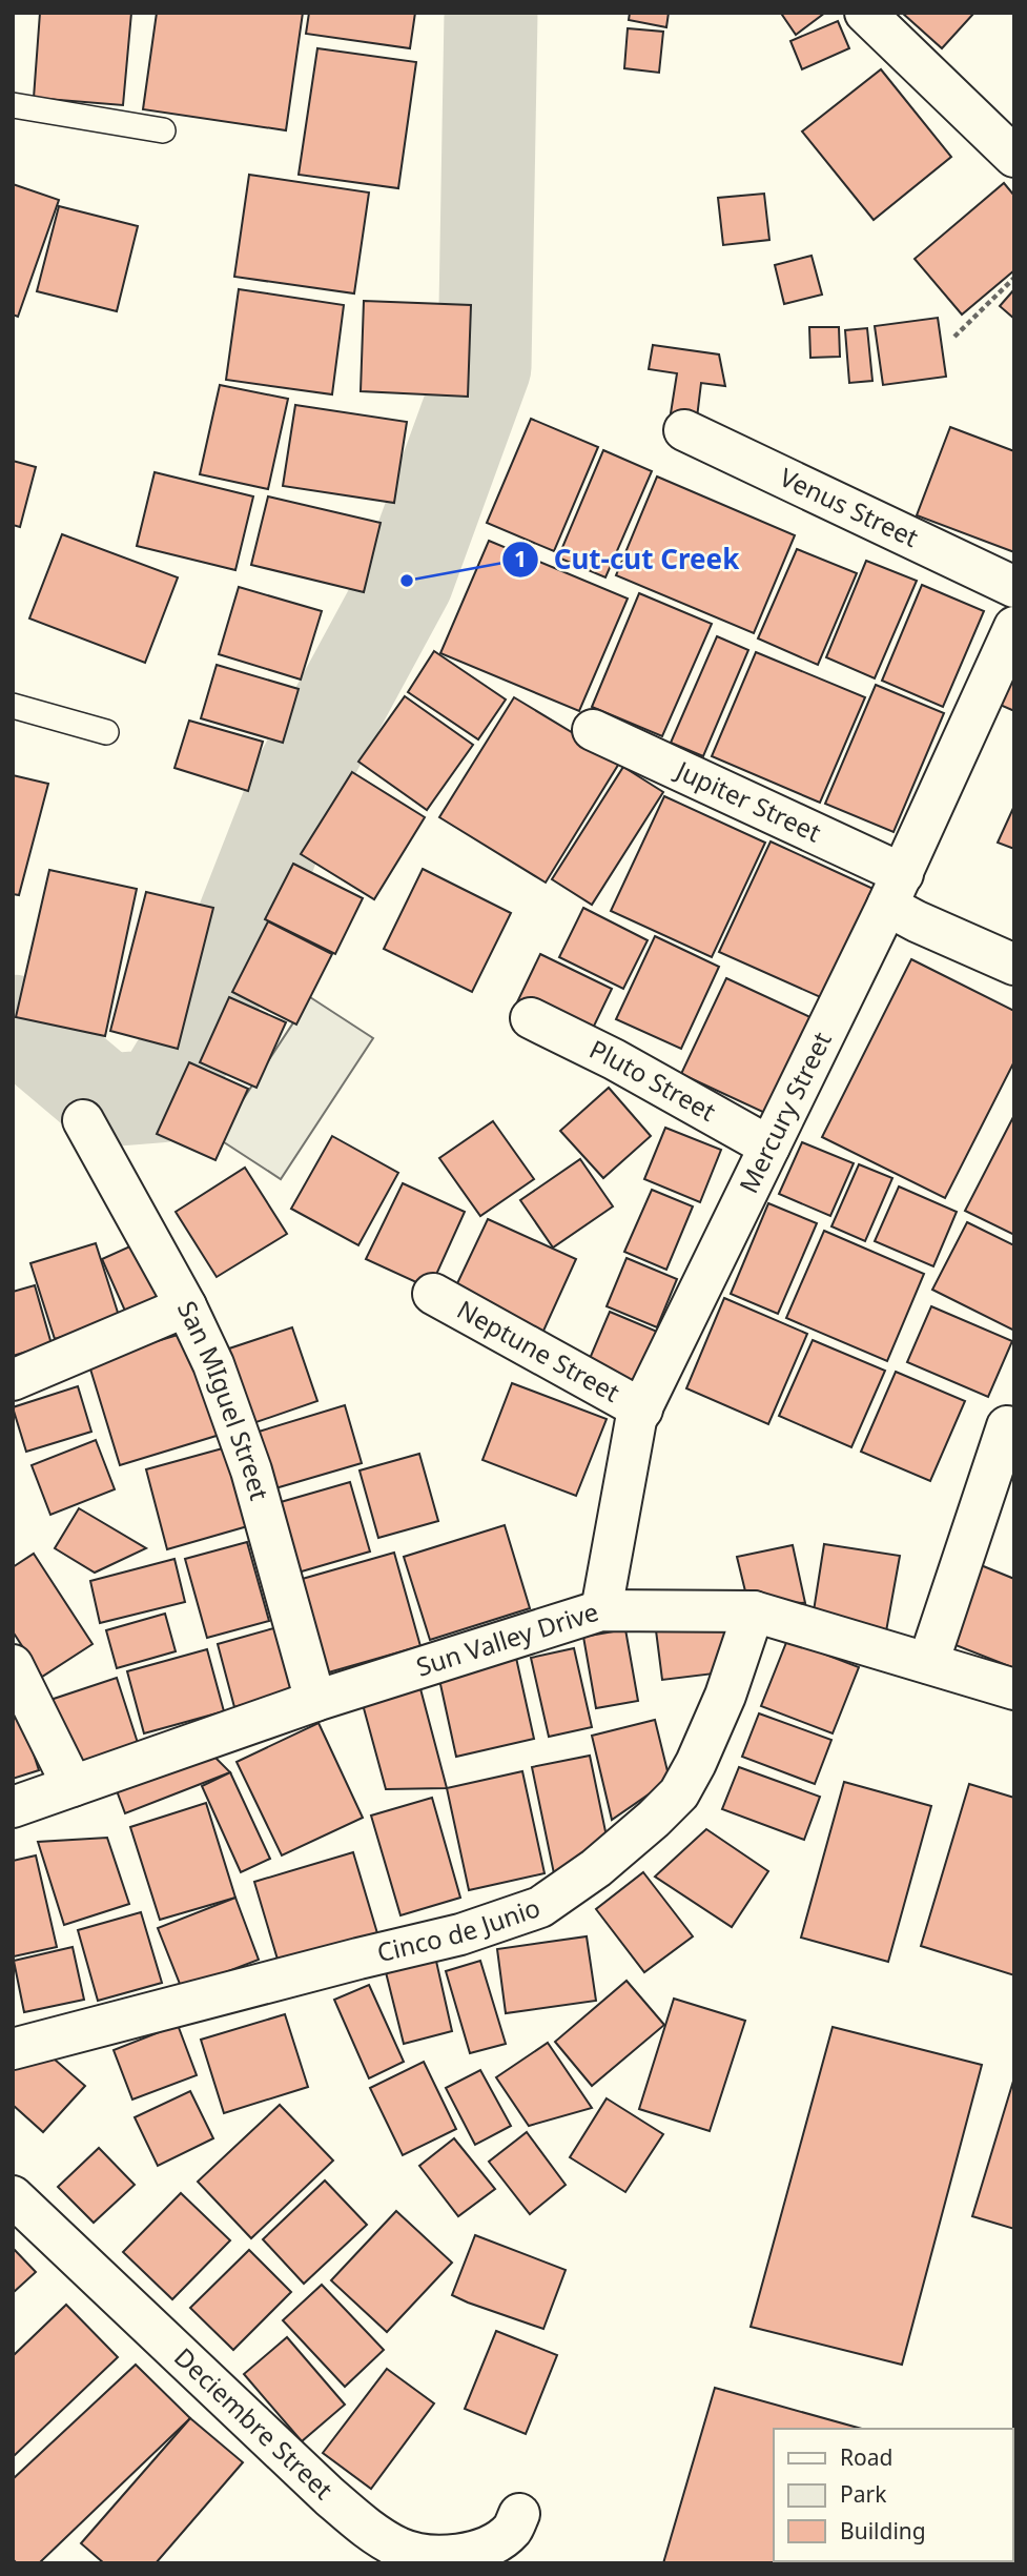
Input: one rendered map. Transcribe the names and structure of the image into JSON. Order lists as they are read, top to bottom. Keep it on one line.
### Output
{"streets":{"street":["Venus Street","Jupiter Street","Pluto Street","Mercury Street","Neptune Street","San MIguel Street","Sun Valley Drive","Cinco de Junio","Deciembre Street"]},"crossings":[["Jupiter Street","Mercury Street"],["Pluto Street","Mercury Street"],["Mercury Street","Neptune Street"],["Mercury Street","Sun Valley Drive"],["San MIguel Street","Sun Valley Drive"],["Sun Valley Drive","Cinco de Junio"]],"places":["Cut-cut Creek"],"legend":["Road","Park","Building"]}
